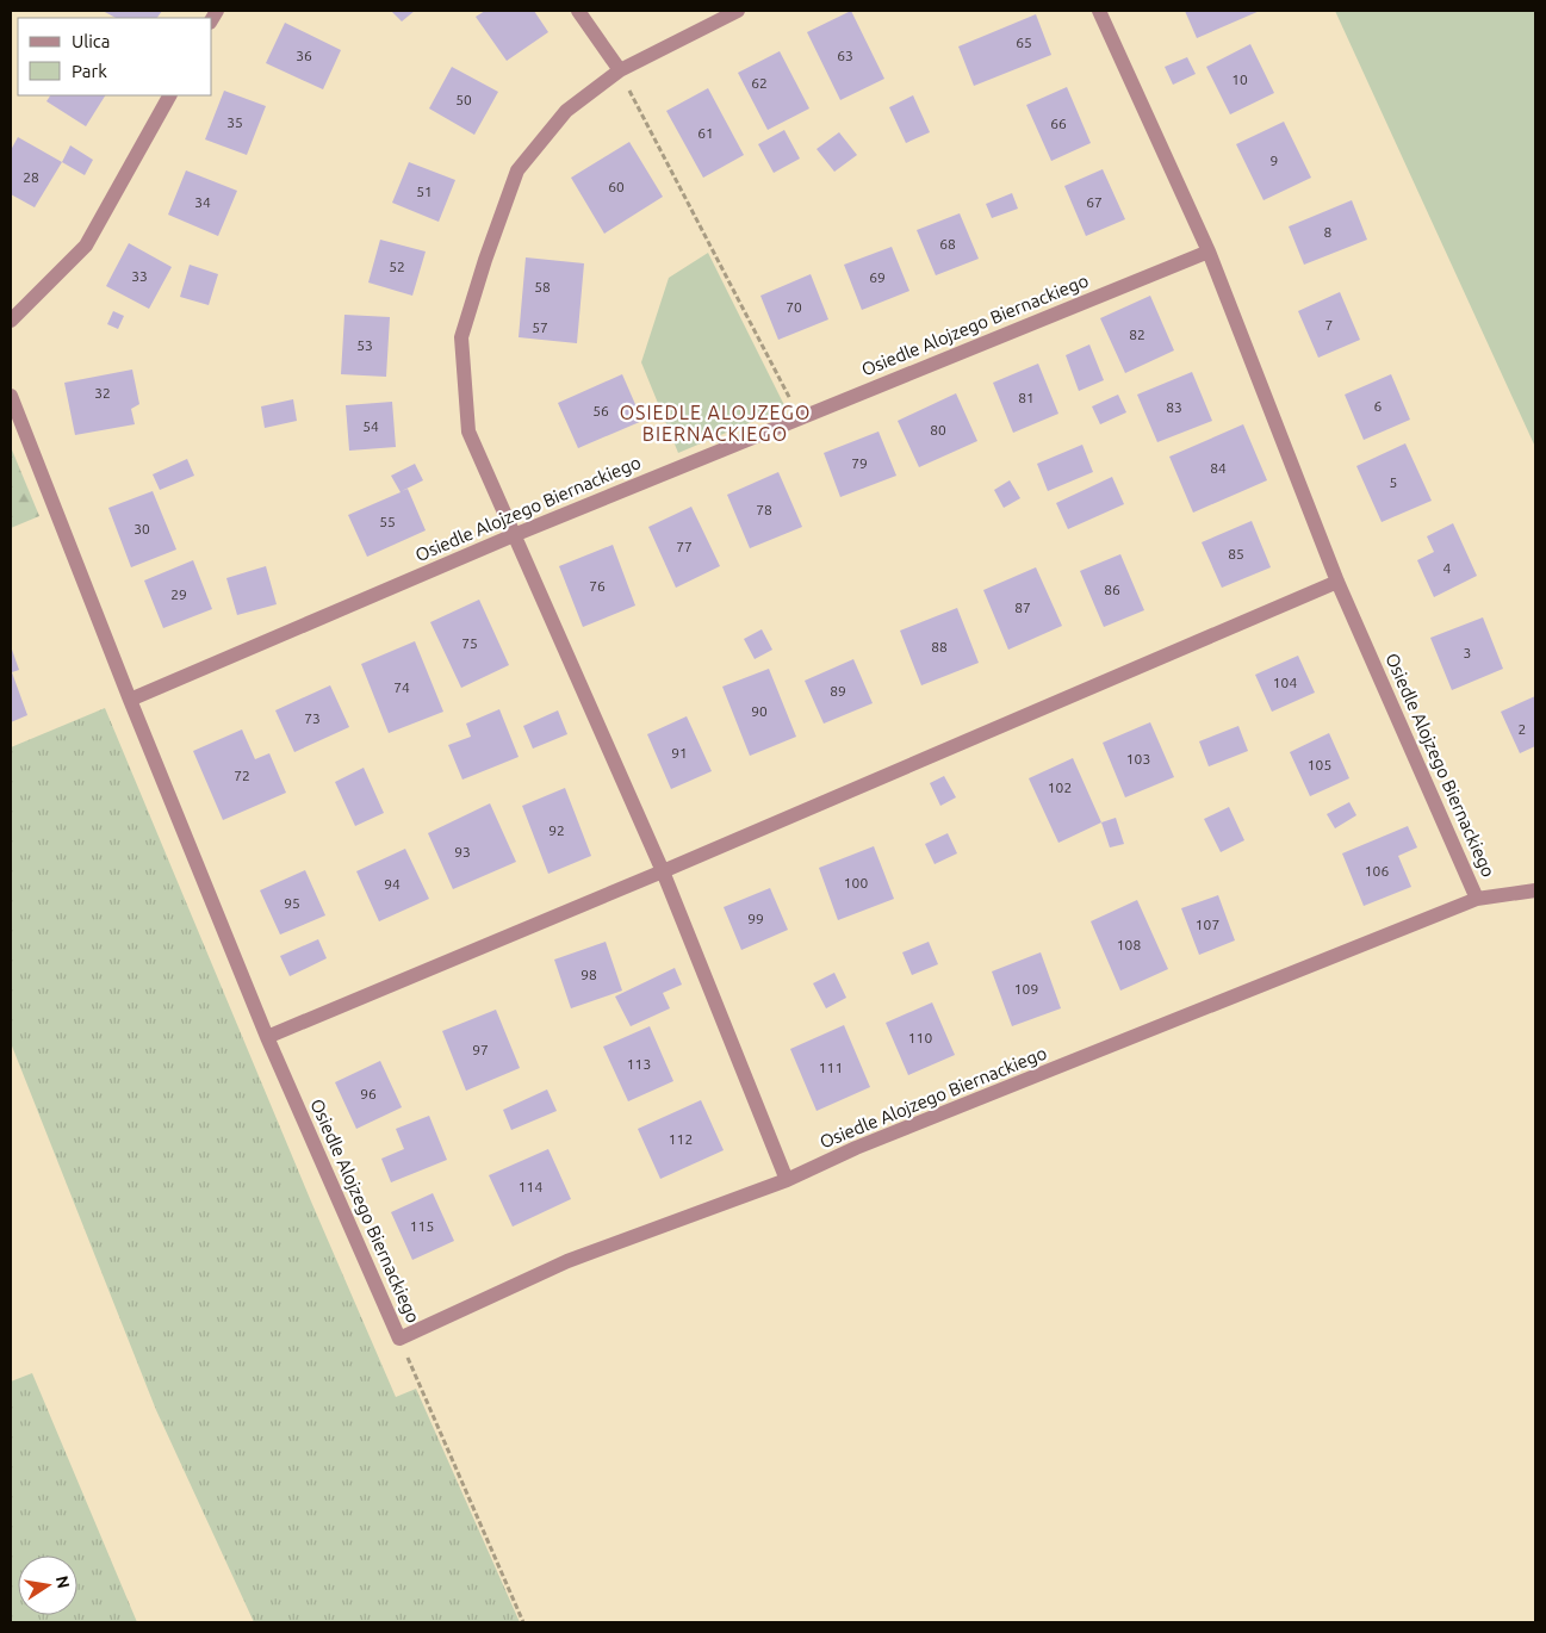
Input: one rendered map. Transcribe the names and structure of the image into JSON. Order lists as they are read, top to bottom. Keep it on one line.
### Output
{"streets":{"street":["Osiedle Alojzego Biernackiego"]},"districts":["OSIEDLE ALOJZEGO BIERNACKIEGO"],"house_numbers":["65","36","63","10","62","50","35","66","61","9","28","60","51","34","67","8","68","52","33","69","58","70","7","57","82","53","32","81","6","83","56","54","80","79","84","5","78","55","30","77","85","4","76","86","29","87","75","88","3","104","74","89","90","73","2","91","103","105","72","102","92","93","106","100","94","95","99","107","108","98","109","110","97","113","111","96","112","114","115"],"legend":["Ulica","Park"],"north":"right"}
